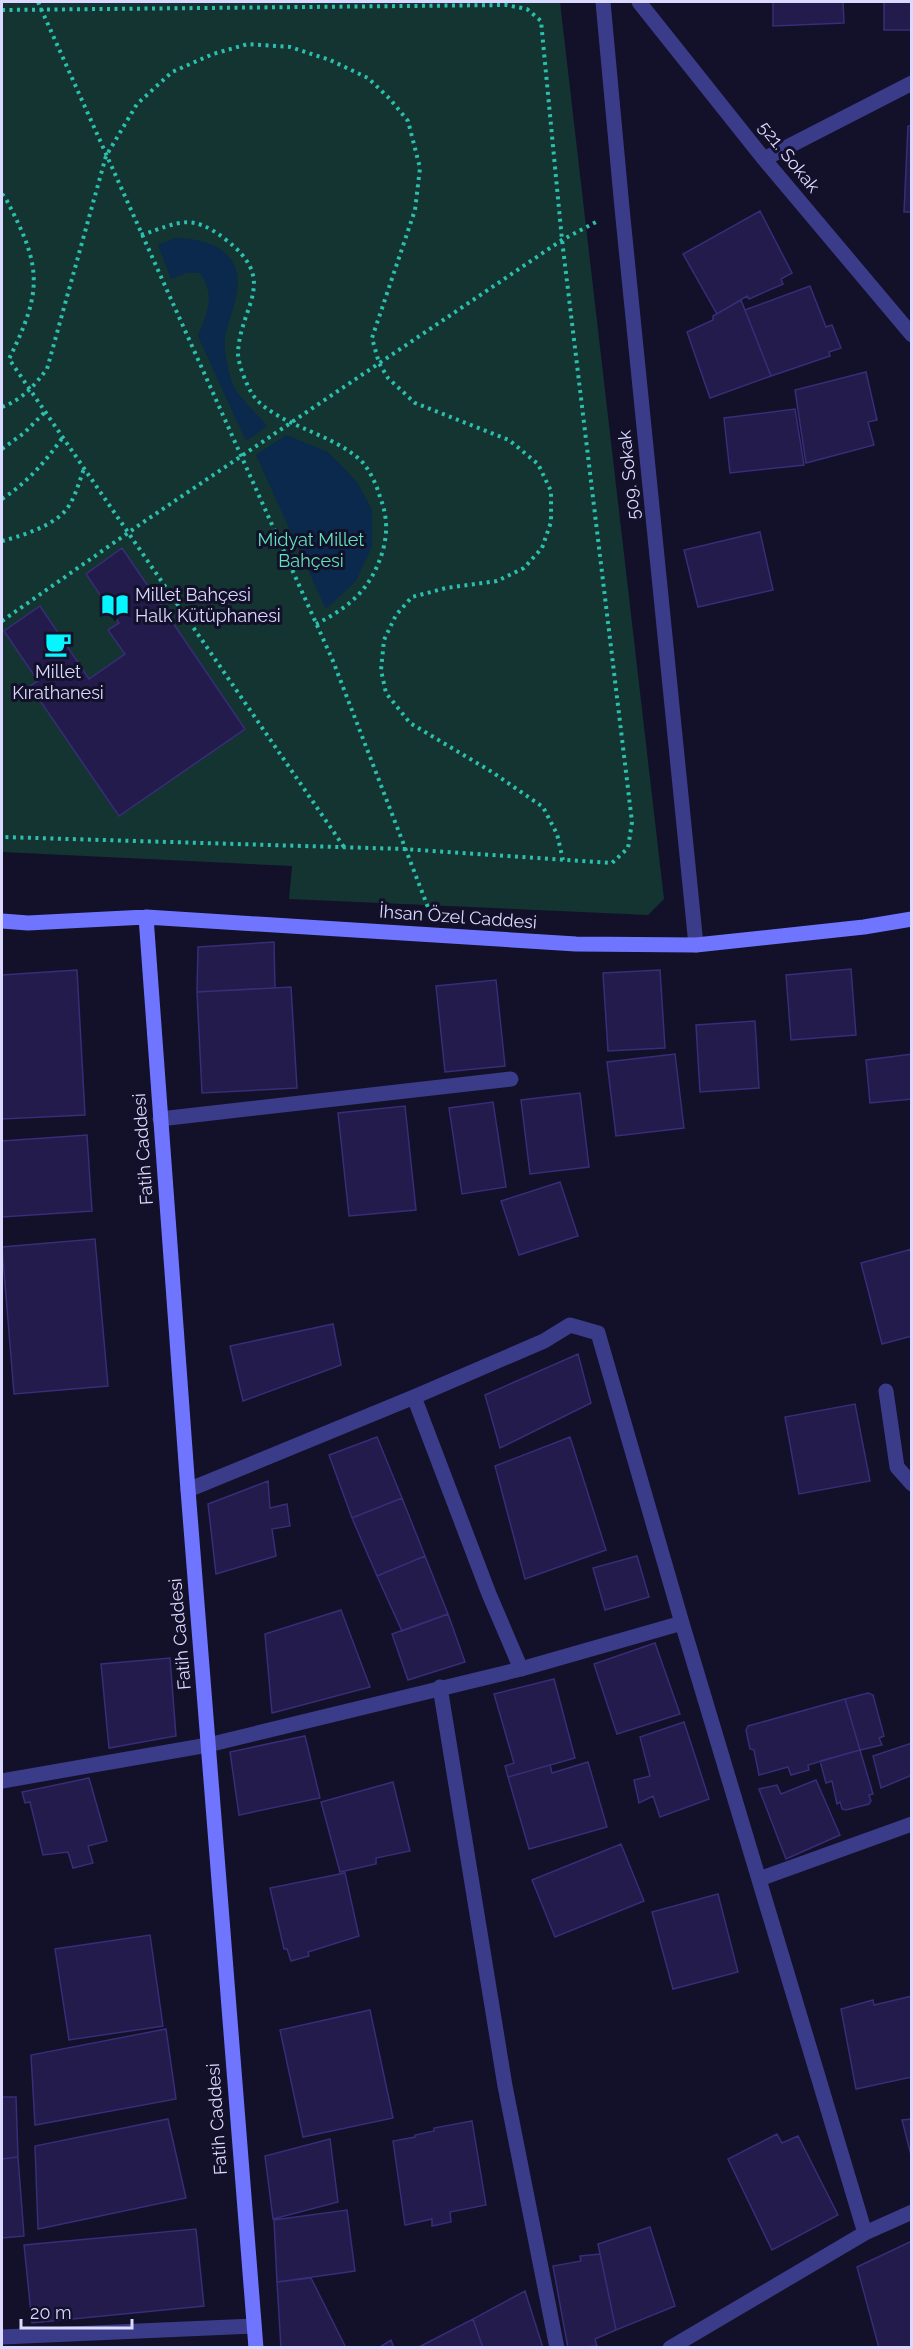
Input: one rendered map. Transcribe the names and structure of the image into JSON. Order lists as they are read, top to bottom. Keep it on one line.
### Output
{"streets":{"street":["521. Sokak","509. Sokak","İhsan Özel Caddesi","Fatih Caddesi"]},"crossings":[["509. Sokak","İhsan Özel Caddesi"],["İhsan Özel Caddesi","Fatih Caddesi"]],"parks":["Midyat Millet Bahçesi"],"places":{"library":["Millet Bahçesi Halk Kütüphanesi"],"cafe":["Millet Kırathanesi"]},"scale_bar":"20 m"}
